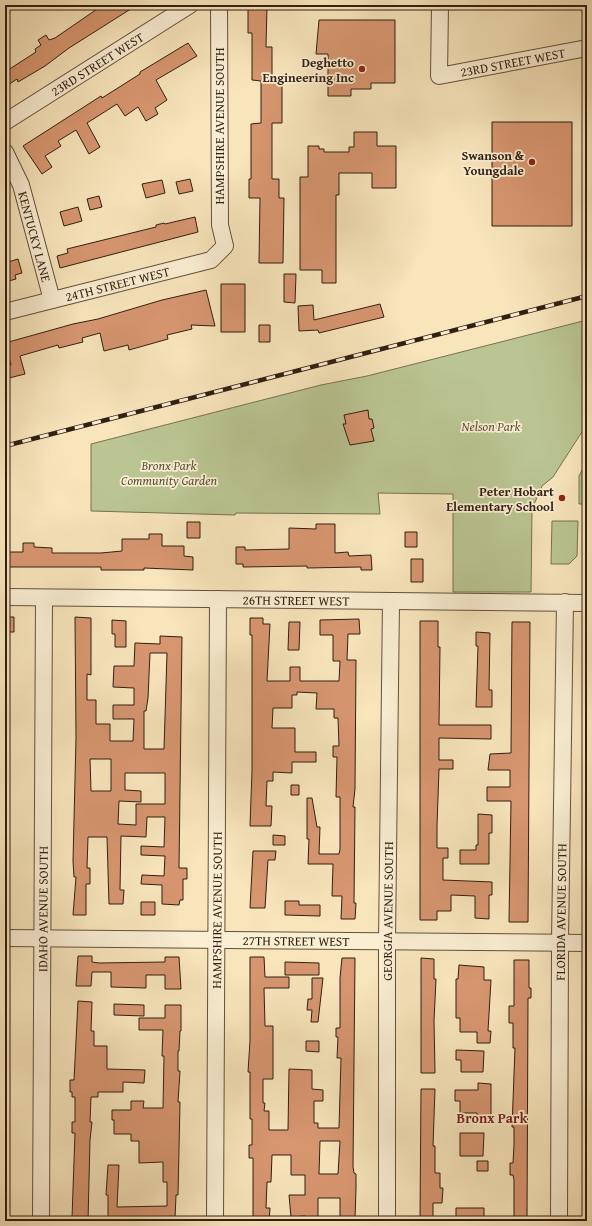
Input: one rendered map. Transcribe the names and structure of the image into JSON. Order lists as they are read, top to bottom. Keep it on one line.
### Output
{"streets":{"street":["23RD STREET WEST","HAMPSHIRE AVENUE SOUTH","KENTUCKY LANE","24TH STREET WEST","26TH STREET WEST","IDAHO AVENUE SOUTH","GEORGIA AVENUE SOUTH","FLORIDA AVENUE SOUTH","27TH STREET WEST"]},"crossings":[["HAMPSHIRE AVENUE SOUTH","24TH STREET WEST"],["HAMPSHIRE AVENUE SOUTH","26TH STREET WEST"],["HAMPSHIRE AVENUE SOUTH","27TH STREET WEST"],["KENTUCKY LANE","24TH STREET WEST"],["26TH STREET WEST","IDAHO AVENUE SOUTH"],["26TH STREET WEST","GEORGIA AVENUE SOUTH"],["26TH STREET WEST","FLORIDA AVENUE SOUTH"],["IDAHO AVENUE SOUTH","27TH STREET WEST"],["GEORGIA AVENUE SOUTH","27TH STREET WEST"],["FLORIDA AVENUE SOUTH","27TH STREET WEST"]],"districts":["Bronx Park"],"parks":["Nelson Park","Bronx Park Community Garden"],"places":["Deghetto Engineering Inc","Swanson & Youngdale","Peter Hobart Elementary School"]}
